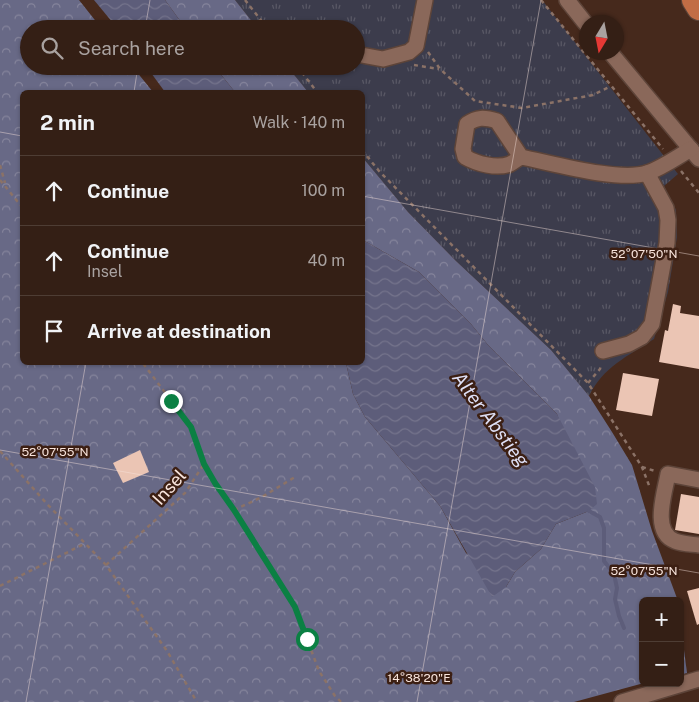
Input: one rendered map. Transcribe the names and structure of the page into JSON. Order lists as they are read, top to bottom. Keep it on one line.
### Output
{"streets":{"path":["Insel"]},"water":["Alter Abstieg"],"north":"bottom","page":{"search":"Search here","heading":["2 min","Walk · 140 m"],"list":[["Continue","100 m"],["Continue","Insel","40 m"],"Arrive at destination"],"map_buttons":["+","−"]},"coordinates":["52°07'50\"N","52°07'55\"N","14°38'20\"E"]}
